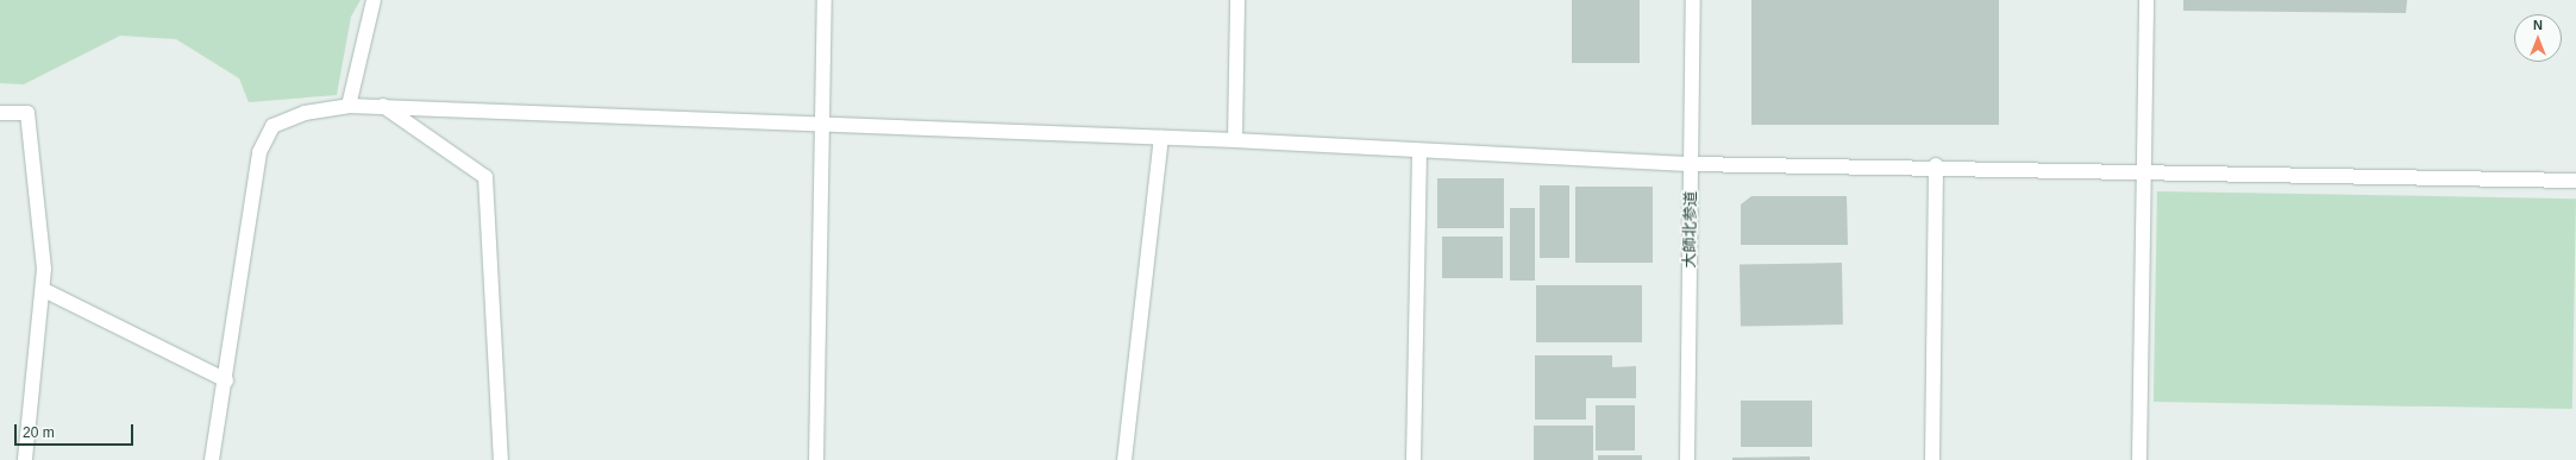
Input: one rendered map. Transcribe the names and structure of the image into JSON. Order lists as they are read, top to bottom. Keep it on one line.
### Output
{"streets":{"street":["大師北参道"]},"scale_bar":"20 m","north":"top"}
